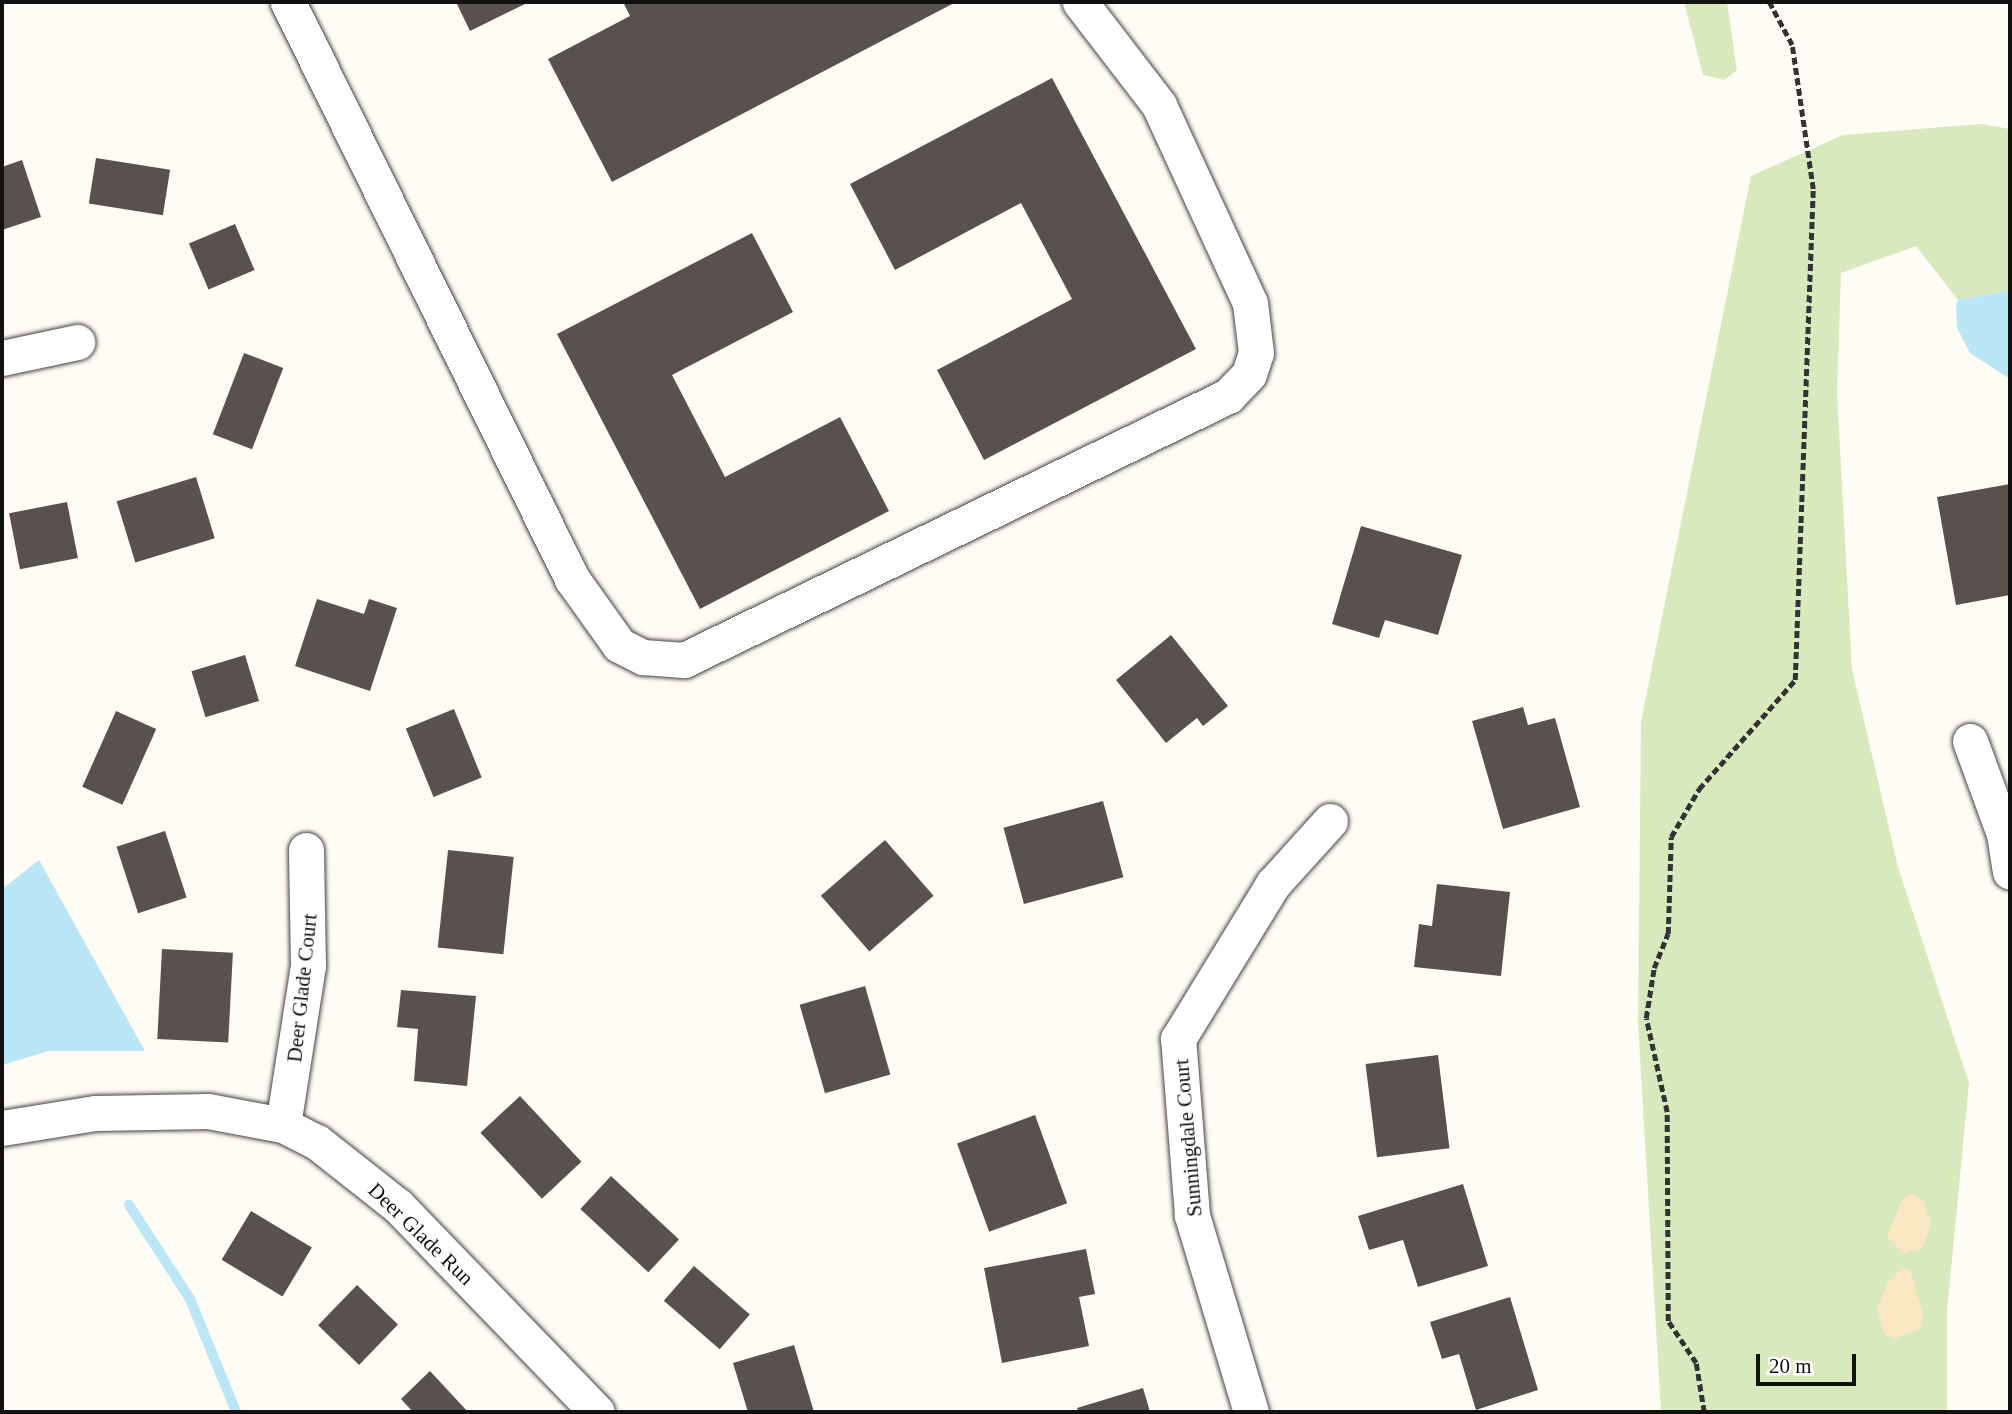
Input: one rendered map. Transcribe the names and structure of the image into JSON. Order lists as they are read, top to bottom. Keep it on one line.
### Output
{"streets":{"street":["Deer Glade Court","Sunningdale Court","Deer Glade Run"]},"crossings":[["Deer Glade Court","Deer Glade Run"]],"scale_bar":"20 m"}
